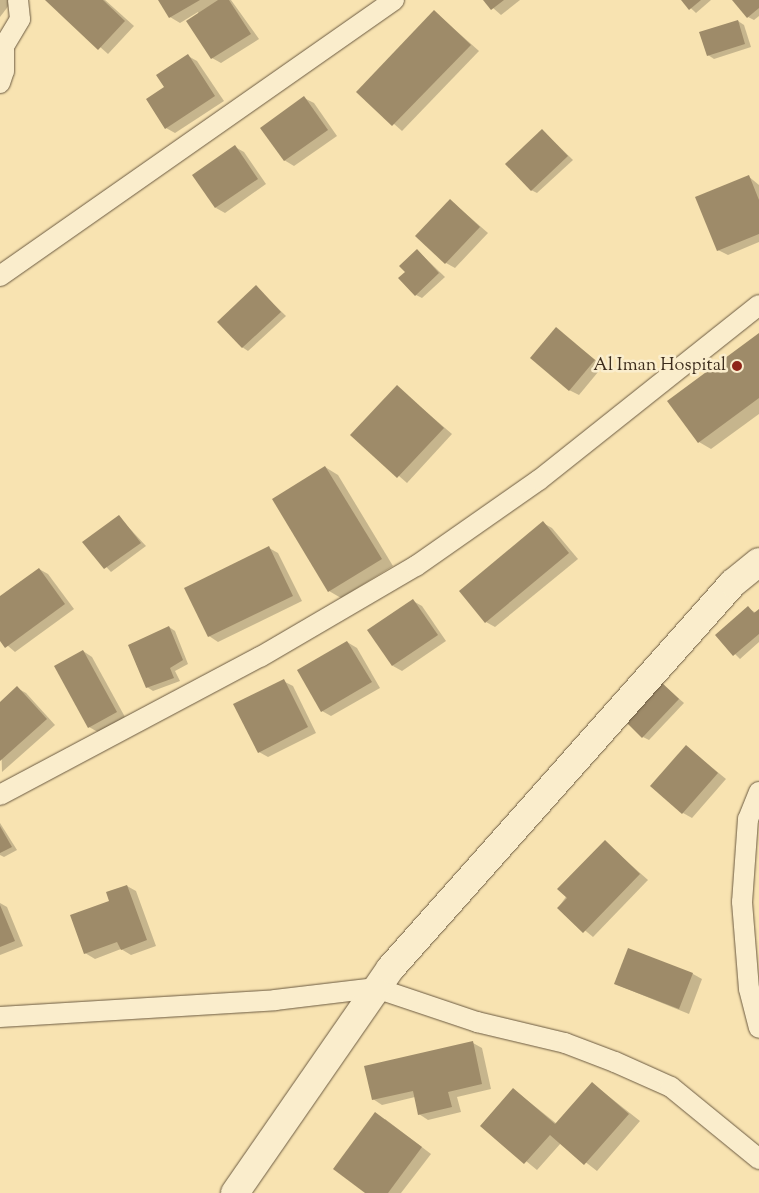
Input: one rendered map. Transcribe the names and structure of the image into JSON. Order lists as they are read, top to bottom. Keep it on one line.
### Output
{"places":["Al Iman Hospital"]}
